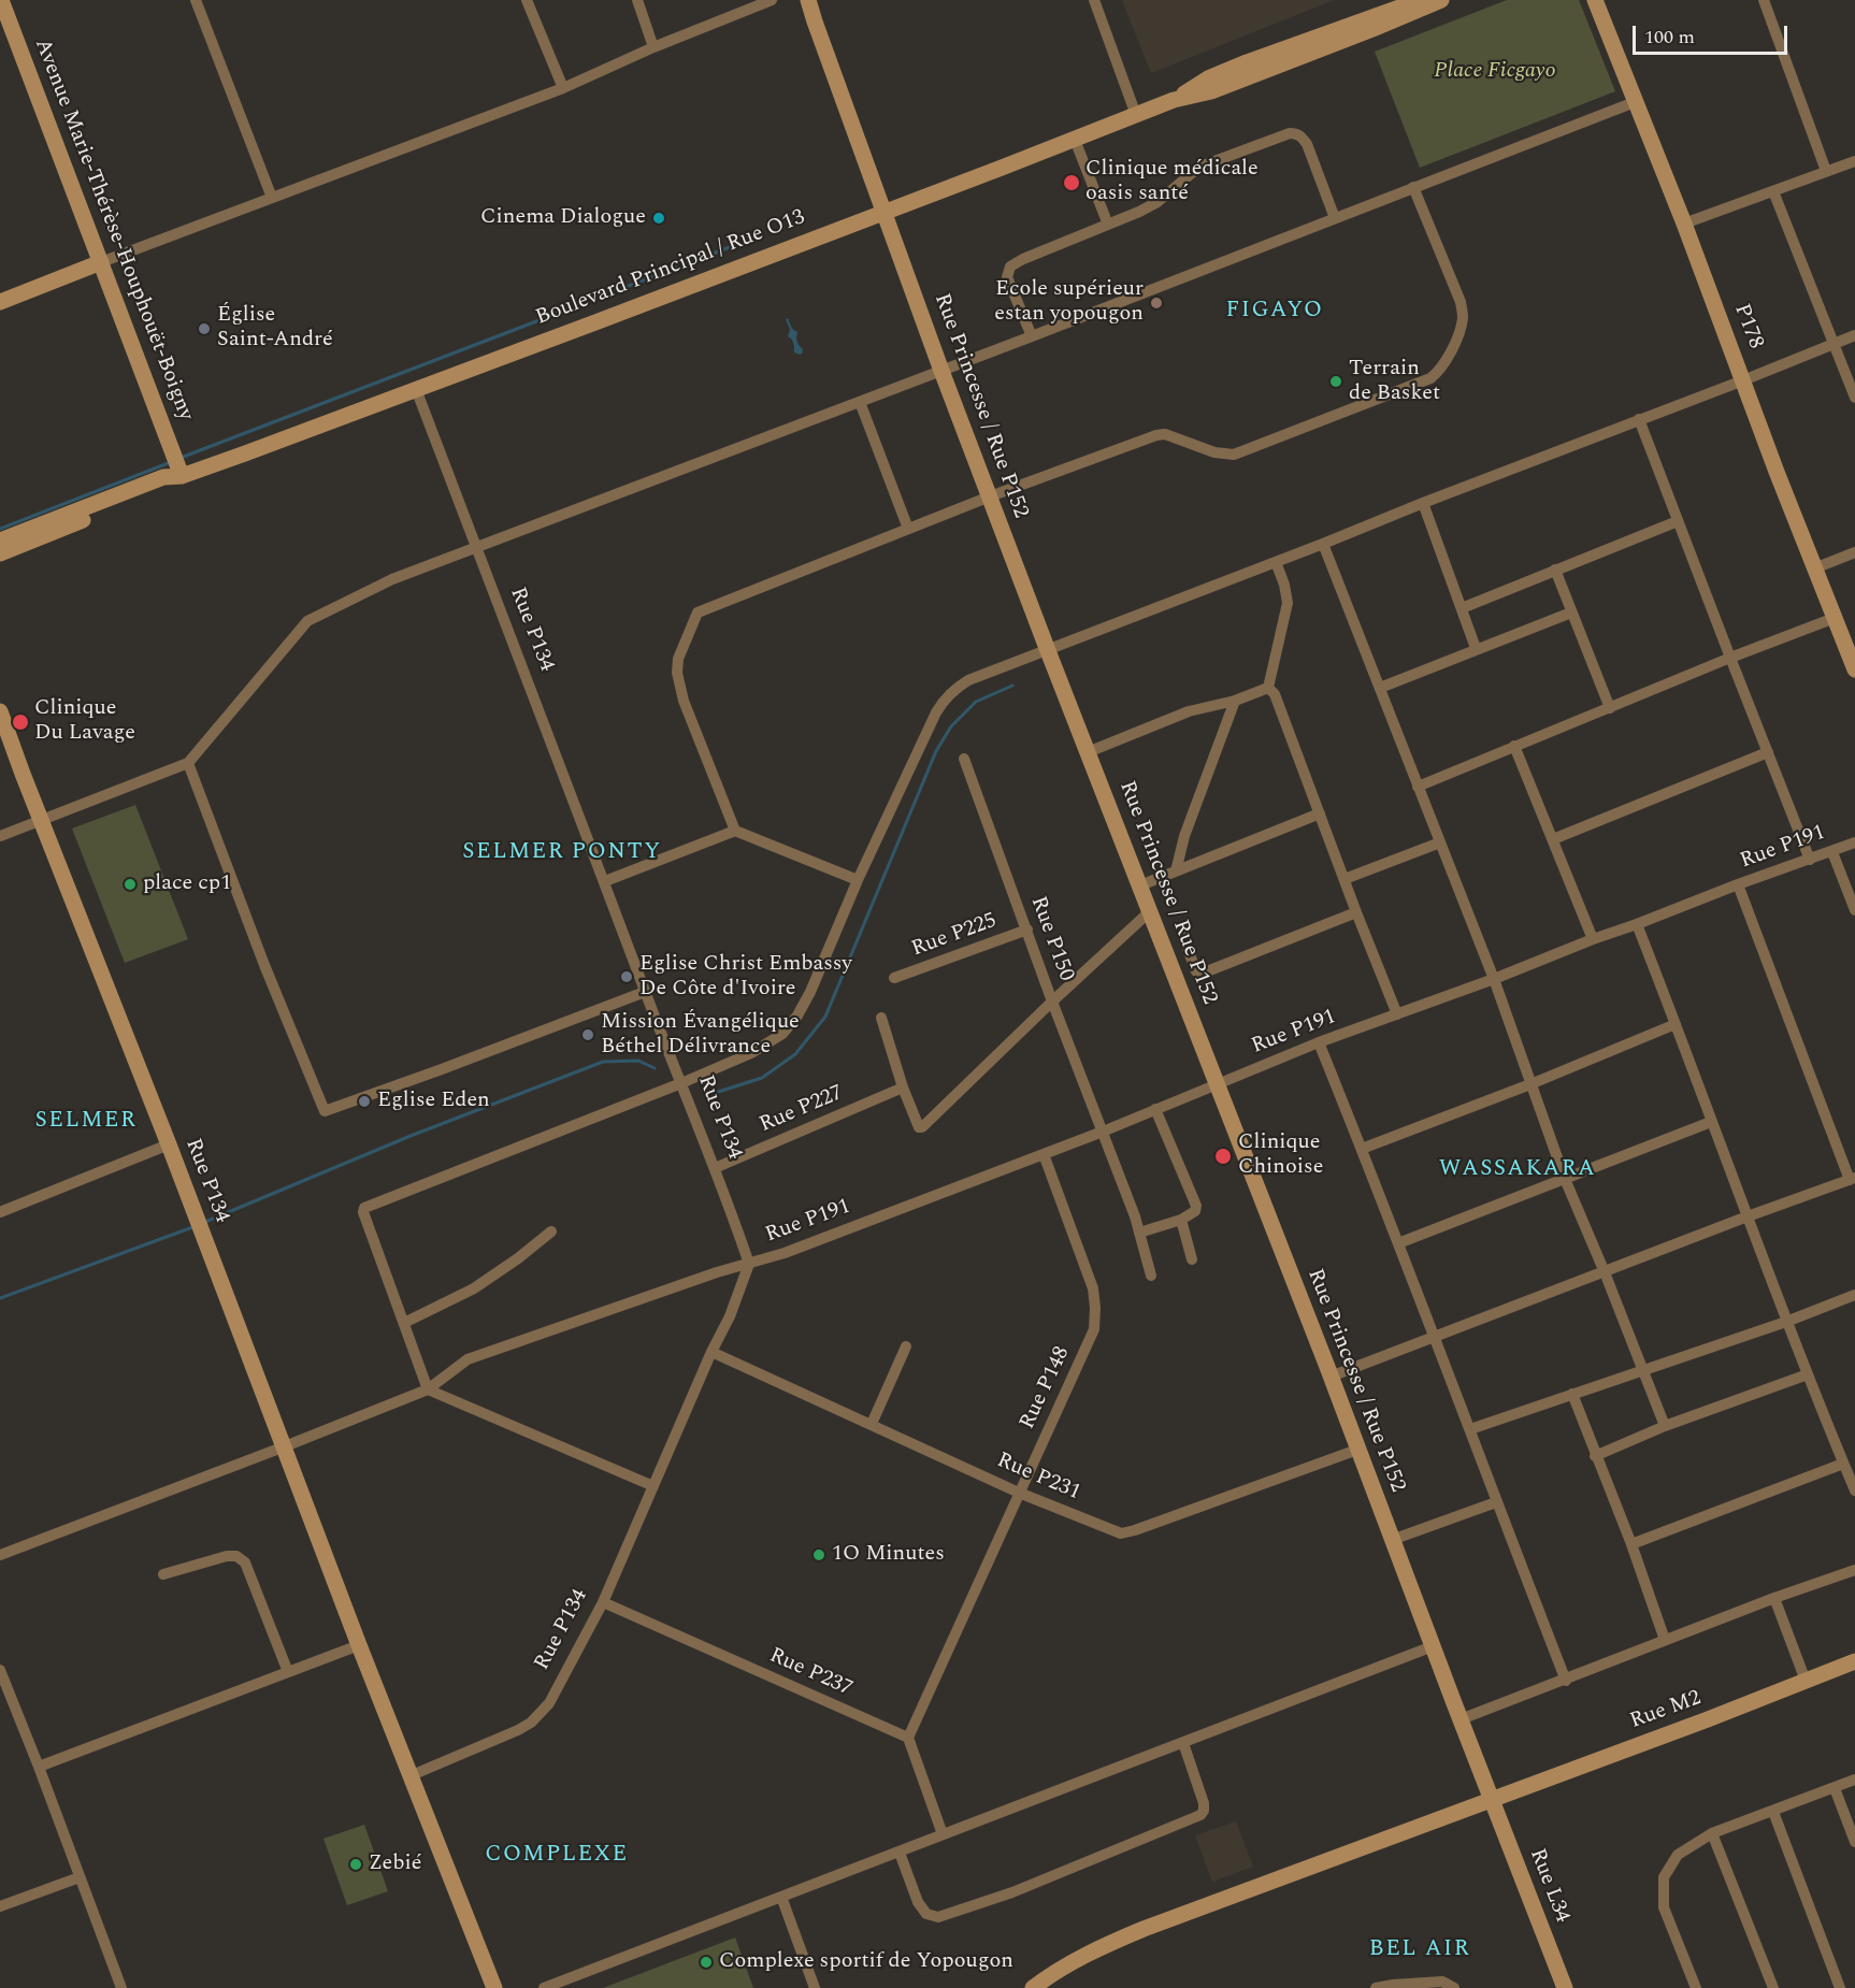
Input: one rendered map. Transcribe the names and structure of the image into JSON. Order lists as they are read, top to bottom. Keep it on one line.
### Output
{"streets":{"street":["Avenue Marie-Thérèse-Houphouët-Boigny","Boulevard Principal / Rue O13","P178","Rue Princesse / Rue P152","Rue P134","Rue P191","Rue P225","Rue P150","Rue P227","Rue P148","Rue P231","Rue P237","Rue M2","Rue L34"]},"crossings":[["Avenue Marie-Thérèse-Houphouët-Boigny","Boulevard Principal / Rue O13"],["Boulevard Principal / Rue O13","Rue Princesse / Rue P152"],["Boulevard Principal / Rue O13","Rue P134"],["Rue Princesse / Rue P152","Rue P191"],["Rue Princesse / Rue P152","Rue P231"],["Rue Princesse / Rue P152","Rue M2"],["Rue Princesse / Rue P152","Rue L34"],["Rue P134","Rue P191"],["Rue P134","Rue P227"],["Rue P134","Rue P231"],["Rue P134","Rue P237"],["Rue P191","Rue P150"],["Rue P191","Rue P148"],["Rue P225","Rue P150"],["Rue P148","Rue P231"],["Rue P148","Rue P237"],["Rue M2","Rue L34"]],"districts":["FIGAYO","SELMER PONTY","SELMER","WASSAKARA","COMPLEXE","BEL AIR"],"parks":["Place Ficgayo"],"places":["Clinique médicale oasis santé","Cinema Dialogue","Ecole supérieur estan yopougon","Église Saint-André","Terrain de Basket","Clinique Du Lavage","place cp1","Eglise Christ Embassy De Côte d'Ivoire","Mission Évangélique Béthel Délivrance","Eglise Eden","Clinique Chinoise","1O Minutes","Zebié","Complexe sportif de Yopougon"],"scale_bar":"100 m"}
